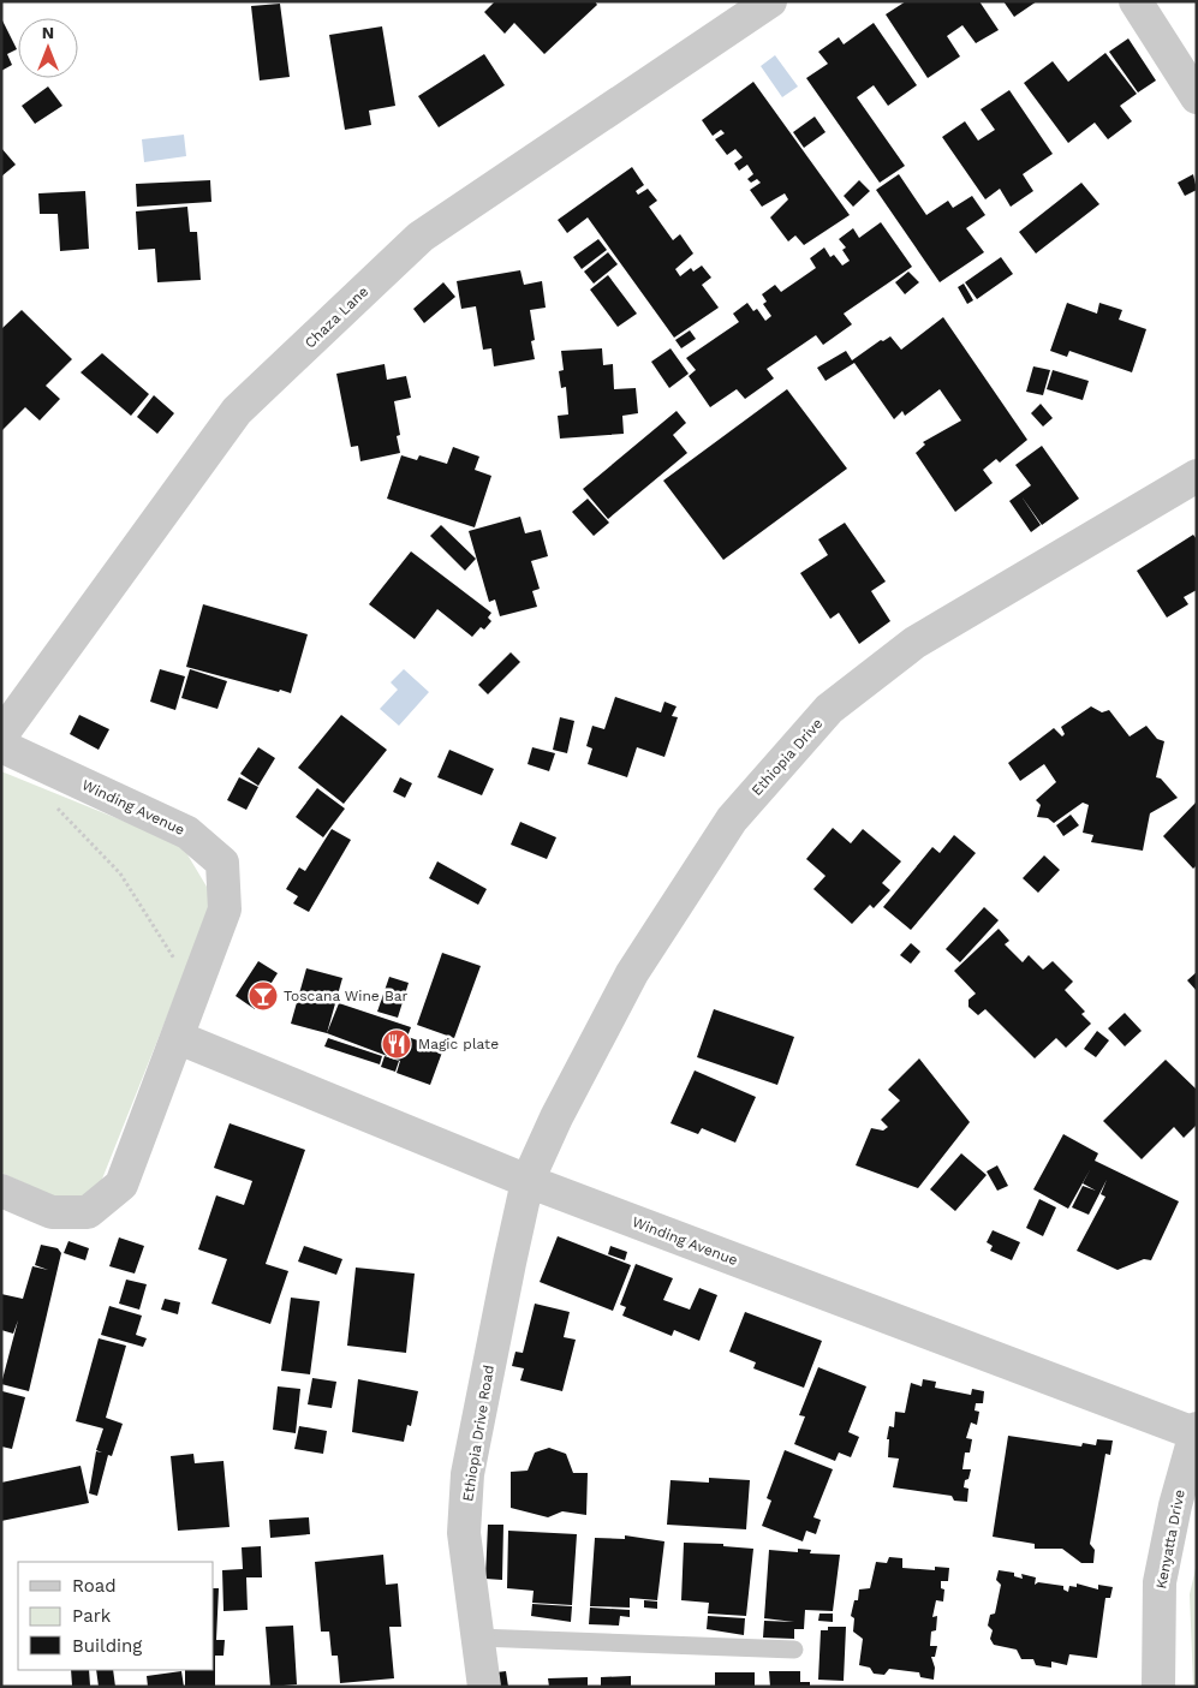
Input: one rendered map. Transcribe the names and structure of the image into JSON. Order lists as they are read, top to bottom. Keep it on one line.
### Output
{"streets":{"street":["Chaza Lane","Ethiopia Drive","Winding Avenue","Ethiopia Drive Road","Kenyatta Drive"]},"crossings":[["Ethiopia Drive","Winding Avenue"],["Ethiopia Drive","Ethiopia Drive Road"],["Winding Avenue","Ethiopia Drive Road"],["Winding Avenue","Kenyatta Drive"]],"places":{"bar":["Toscana Wine Bar"],"restaurant":["Magic plate"]},"legend":["Road","Park","Building"],"north":"top"}
